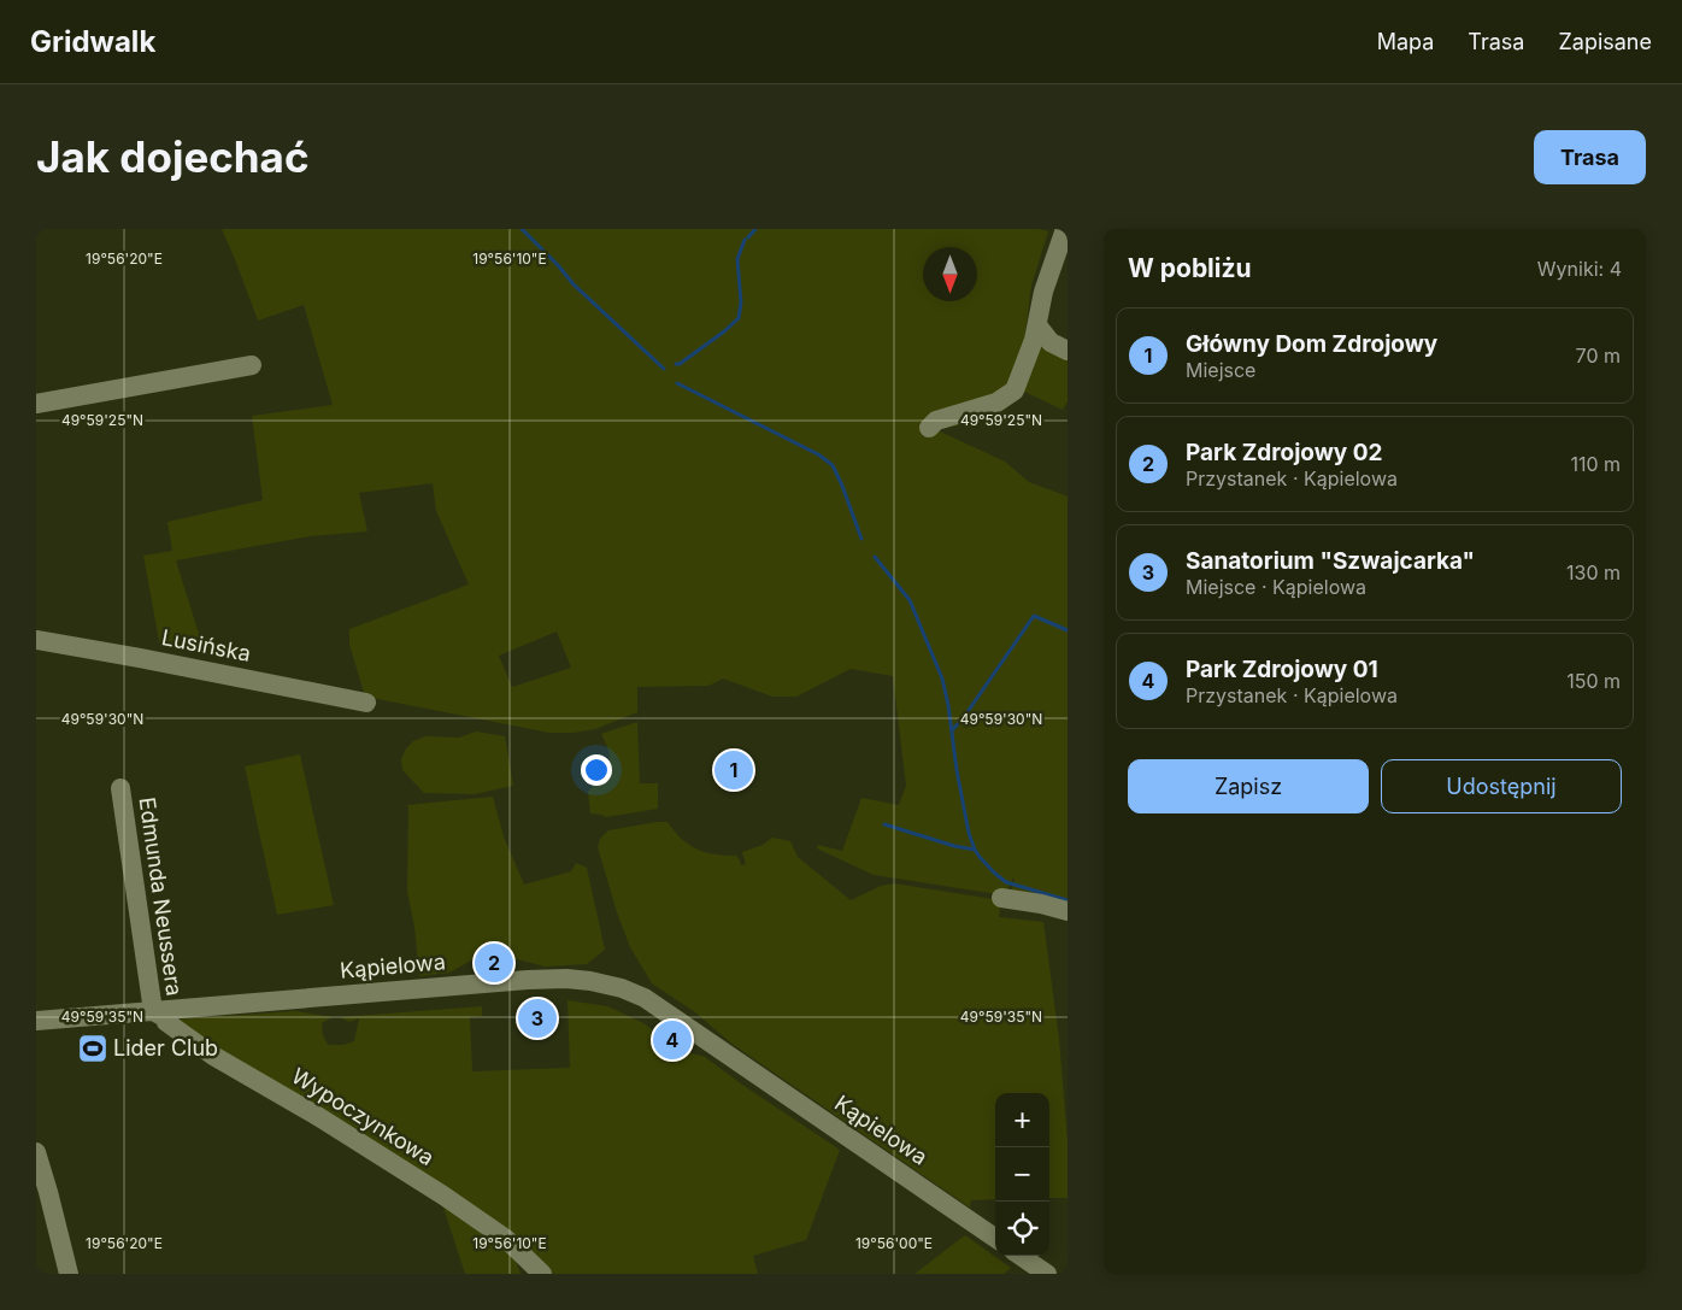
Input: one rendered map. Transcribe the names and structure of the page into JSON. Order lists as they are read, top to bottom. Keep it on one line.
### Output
{"streets":{"street":["Lusińska","Edmunda Neussera","Kąpielowa","Wypoczynkowa"]},"crossings":[["Edmunda Neussera","Kąpielowa"],["Edmunda Neussera","Wypoczynkowa"],["Kąpielowa","Wypoczynkowa"]],"places":{"sports":["Lider Club"]},"north":"bottom","page":{"header":"Gridwalk","nav":["Mapa","Trasa","Zapisane"],"buttons":["Trasa",["Zapisz","Udostępnij"]],"title":"Jak dojechać","heading":["W pobliżu","Wyniki: 4"],"list":[{"mark":"1","name":"Główny Dom Zdrojowy","note":"Miejsce","value":"70 m"},{"mark":"2","name":"Park Zdrojowy 02","note":"Przystanek · Kąpielowa","value":"110 m"},{"mark":"3","name":"Sanatorium \"Szwajcarka\"","note":"Miejsce · Kąpielowa","value":"130 m"},{"mark":"4","name":"Park Zdrojowy 01","note":"Przystanek · Kąpielowa","value":"150 m"}],"pins":["1","2","3","4"],"map_buttons":["+","−"]},"coordinates":["19°56'20\"E","19°56'10\"E","49°59'25\"N","49°59'30\"N","49°59'35\"N","19°56'00\"E"]}
